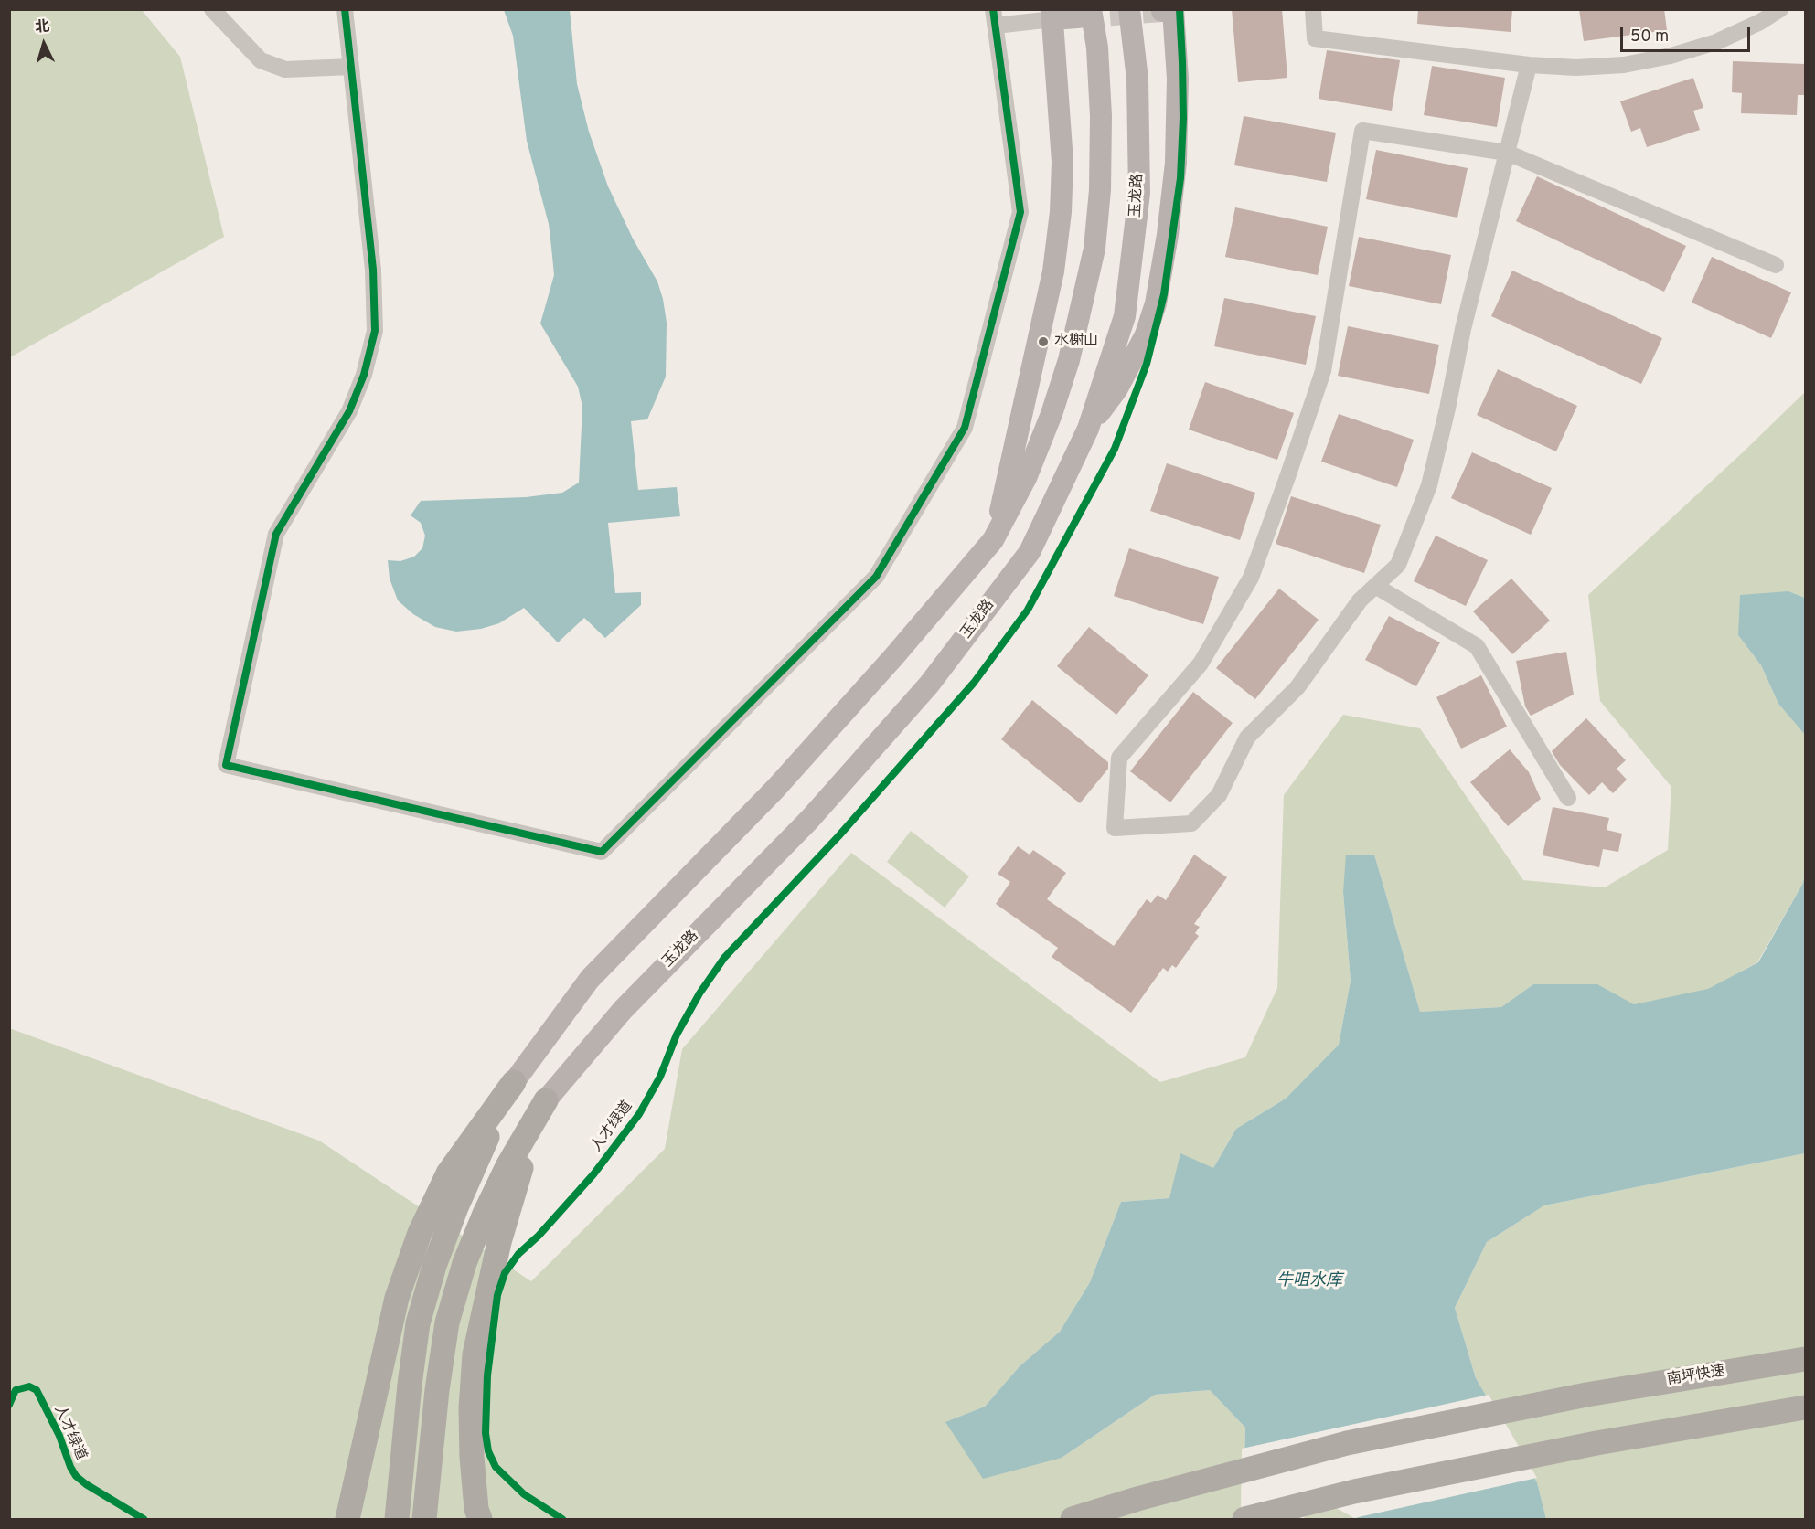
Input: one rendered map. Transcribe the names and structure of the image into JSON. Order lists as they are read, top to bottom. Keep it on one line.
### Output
{"streets":{"highway":["南坪快速"],"main road":["玉龙路"],"cycle path":["人才绿道"]},"water":["牛咀水库"],"places":["水榭山"],"scale_bar":"50 m","north":"top"}
